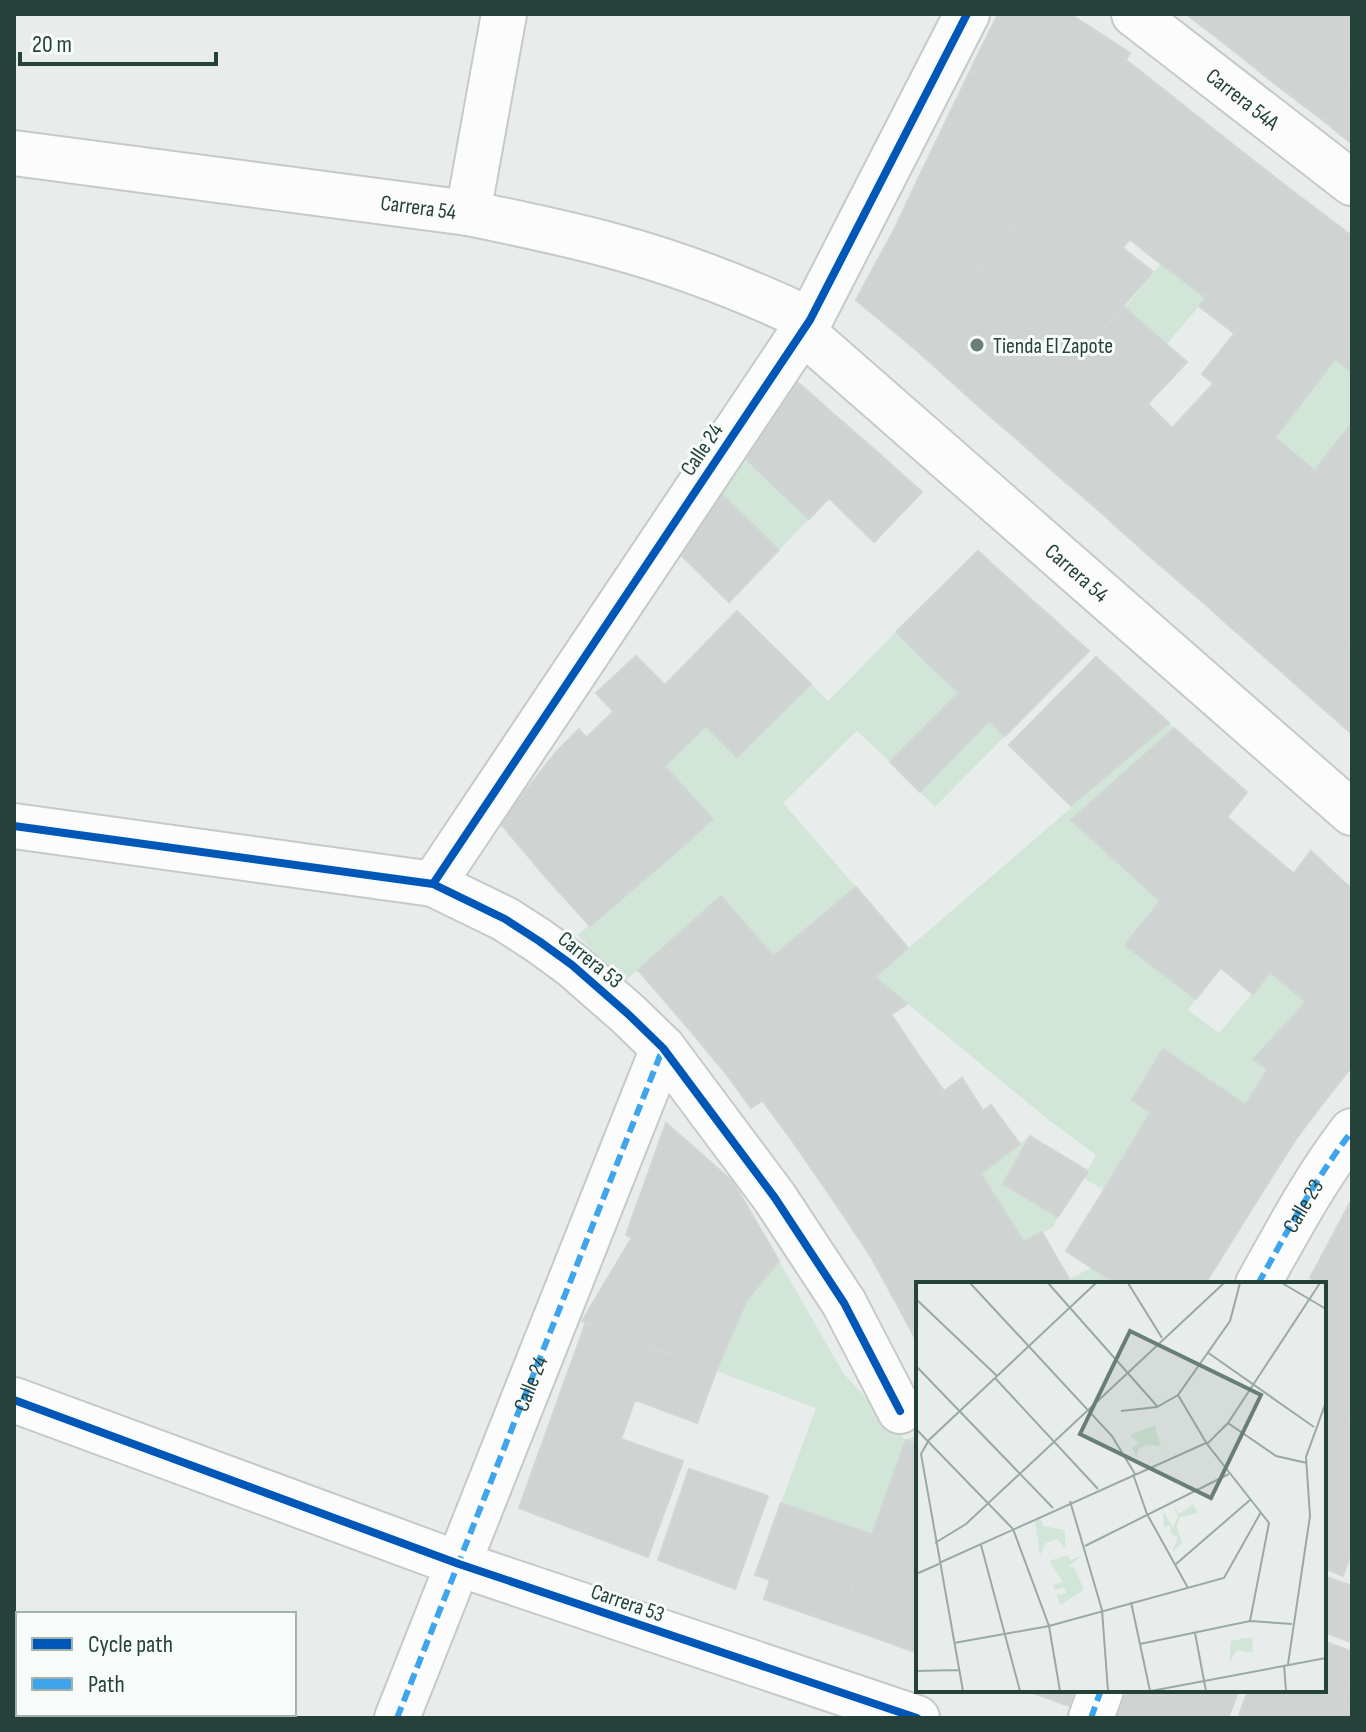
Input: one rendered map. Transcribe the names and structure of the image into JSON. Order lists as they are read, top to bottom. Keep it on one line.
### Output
{"streets":{"street":["Carrera 54A","Carrera 54","Calle 24","Carrera 53","Calle 23"]},"crossings":[["Carrera 54","Calle 24"],["Calle 24","Carrera 53"]],"places":["Tienda El Zapote"],"legend":["Cycle path","Path"],"scale_bar":"20 m"}
